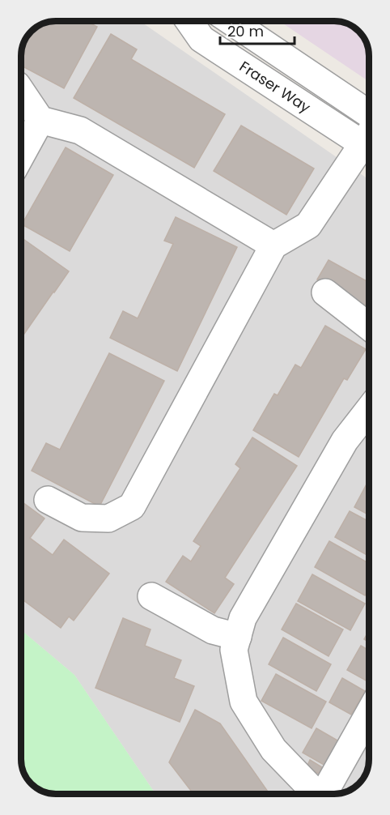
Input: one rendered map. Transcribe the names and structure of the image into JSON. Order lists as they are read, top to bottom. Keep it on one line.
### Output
{"streets":{"street":["Fraser Way"]},"scale_bar":"20 m"}
